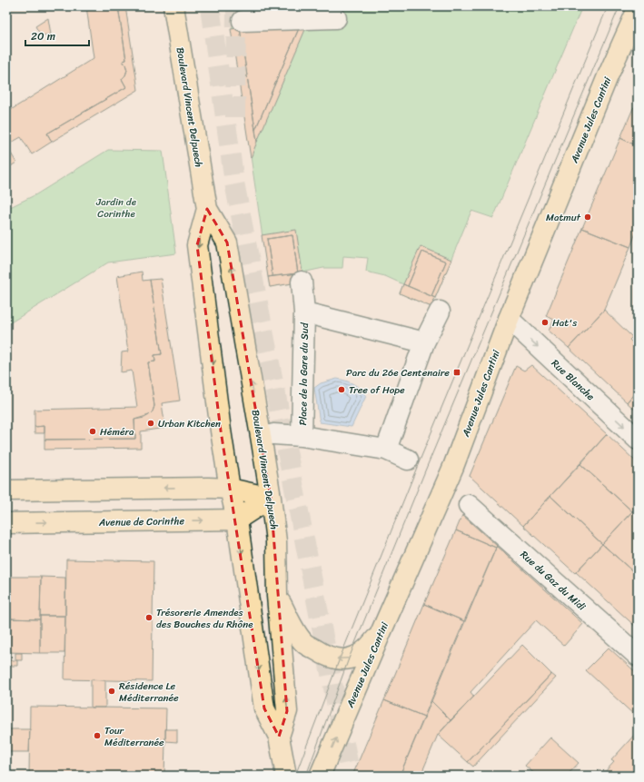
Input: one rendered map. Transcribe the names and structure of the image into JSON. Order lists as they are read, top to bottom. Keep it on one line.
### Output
{"streets":{"main road":["Boulevard Vincent Delpuech","Avenue Jules Cantini","Avenue de Corinthe"],"street":["Place de la Gare du Sud","Rue Blanche","Rue du Gaz du Midi"]},"crossings":[["Boulevard Vincent Delpuech","Avenue de Corinthe"],["Avenue Jules Cantini","Rue Blanche"]],"one_way":["Rue Blanche"],"parks":["Jardin de Corinthe"],"places":{"other":["Matmut","Hat's","Tree of Hope","Urban Kitchen","Héméra","Trésorerie Amendes des Bouches du Rhône","Résidence Le Méditerranée","Tour Méditerranée"],"transit":["Parc du 26e Centenaire"]},"scale_bar":"20 m"}
